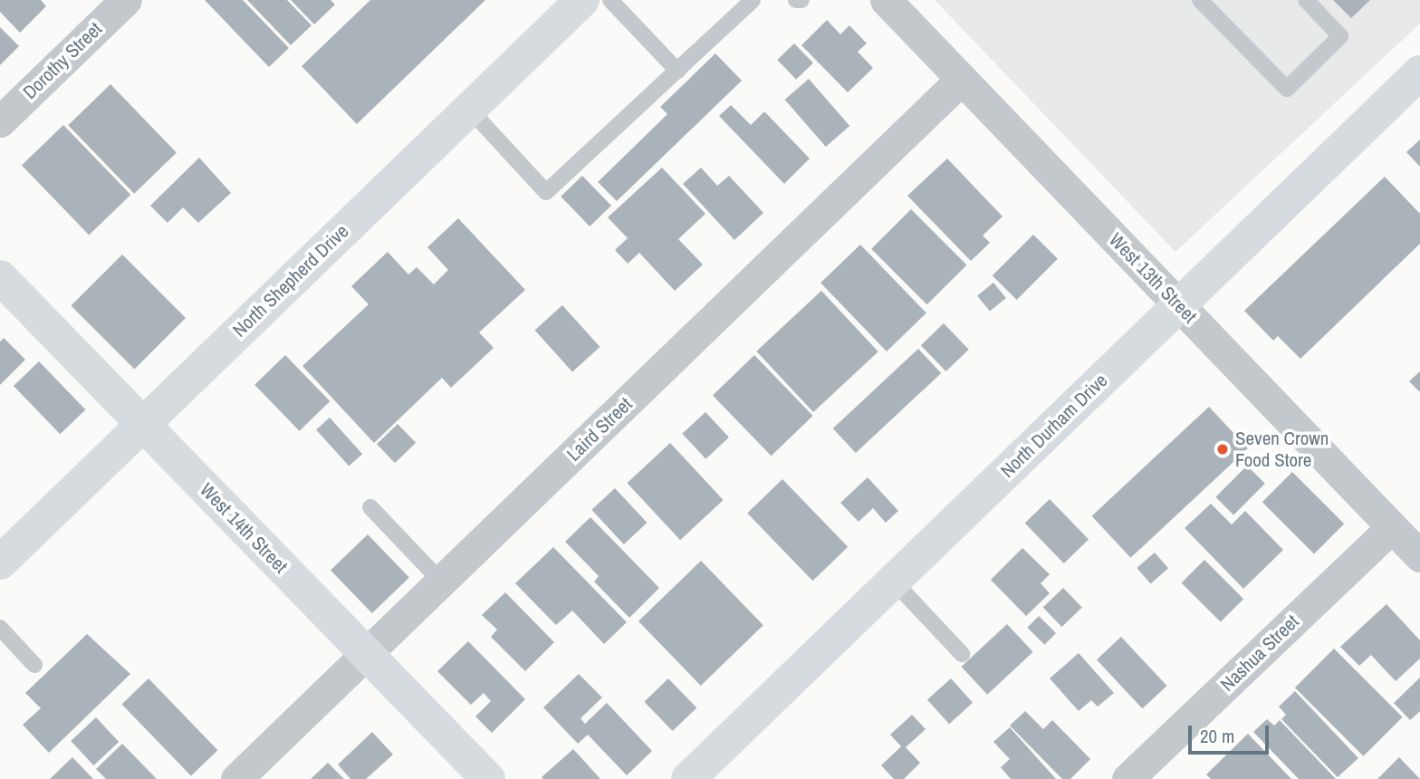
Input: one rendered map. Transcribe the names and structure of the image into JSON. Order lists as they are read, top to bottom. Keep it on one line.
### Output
{"streets":{"main road":["North Shepherd Drive","North Durham Drive","West 14th Street"],"street":["Dorothy Street","West 13th Street","Laird Street","Nashua Street"]},"crossings":[["West 13th Street","North Durham Drive"],["West 13th Street","Laird Street"],["West 13th Street","Nashua Street"],["North Shepherd Drive","West 14th Street"],["Laird Street","West 14th Street"]],"places":["Seven Crown Food Store"],"scale_bar":"20 m"}
